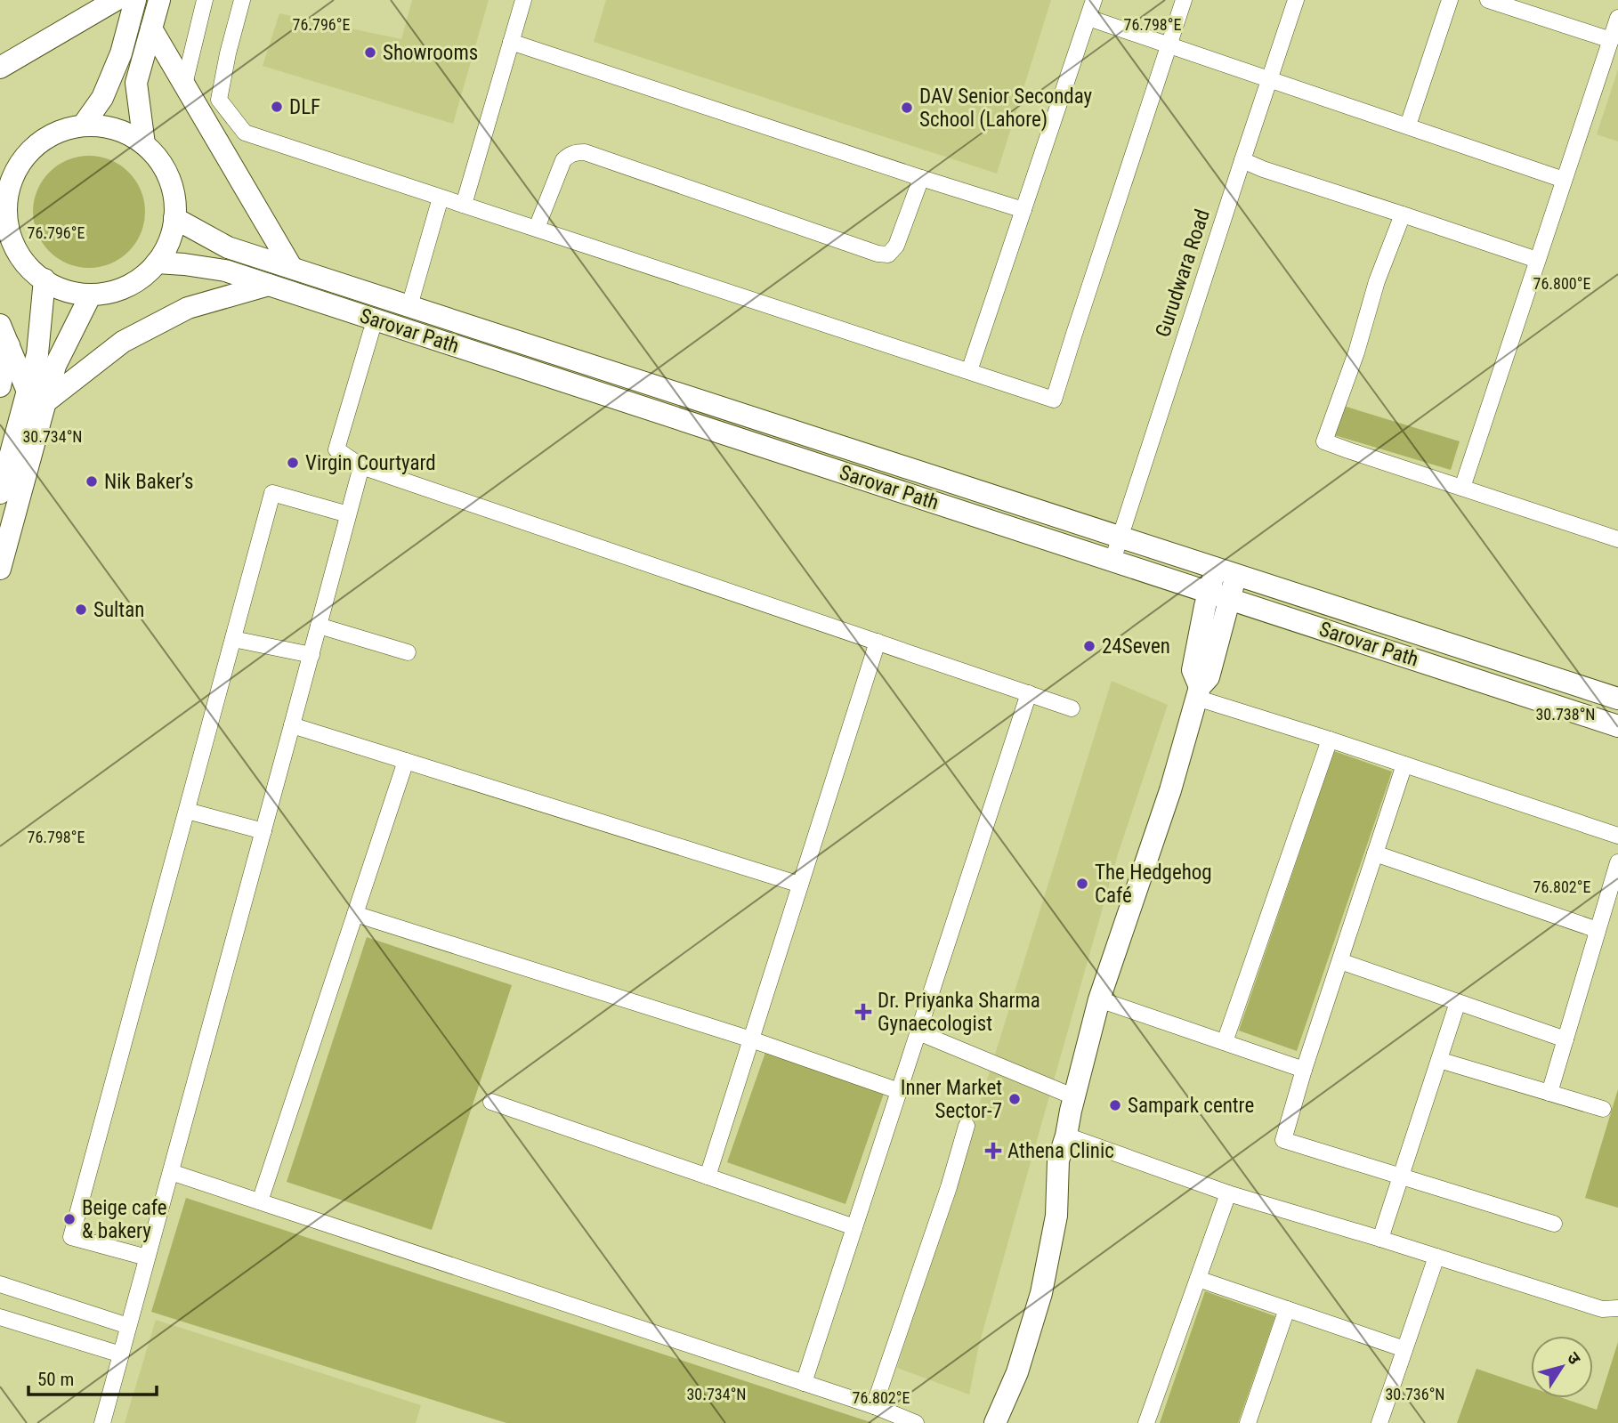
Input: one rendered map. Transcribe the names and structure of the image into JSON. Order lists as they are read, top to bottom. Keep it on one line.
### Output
{"streets":{"main road":["Sarovar Path"],"street":["Gurudwara Road"]},"crossings":[["Gurudwara Road","Sarovar Path"]],"places":{"other":["Showrooms","DLF","DAV Senior Seconday School (Lahore)","Virgin Courtyard","Nik Baker’s","Sultan","24Seven","The Hedgehog Café","Inner Market Sector-7","Sampark centre","Beige cafe & bakery"],"health":["Dr. Priyanka Sharma Gynaecologist","Athena Clinic"]},"scale_bar":"50 m","north":"top right","coordinates":["76.796°E","76.798°E","76.800°E","30.734°N","30.738°N","76.802°E","30.736°N"]}
